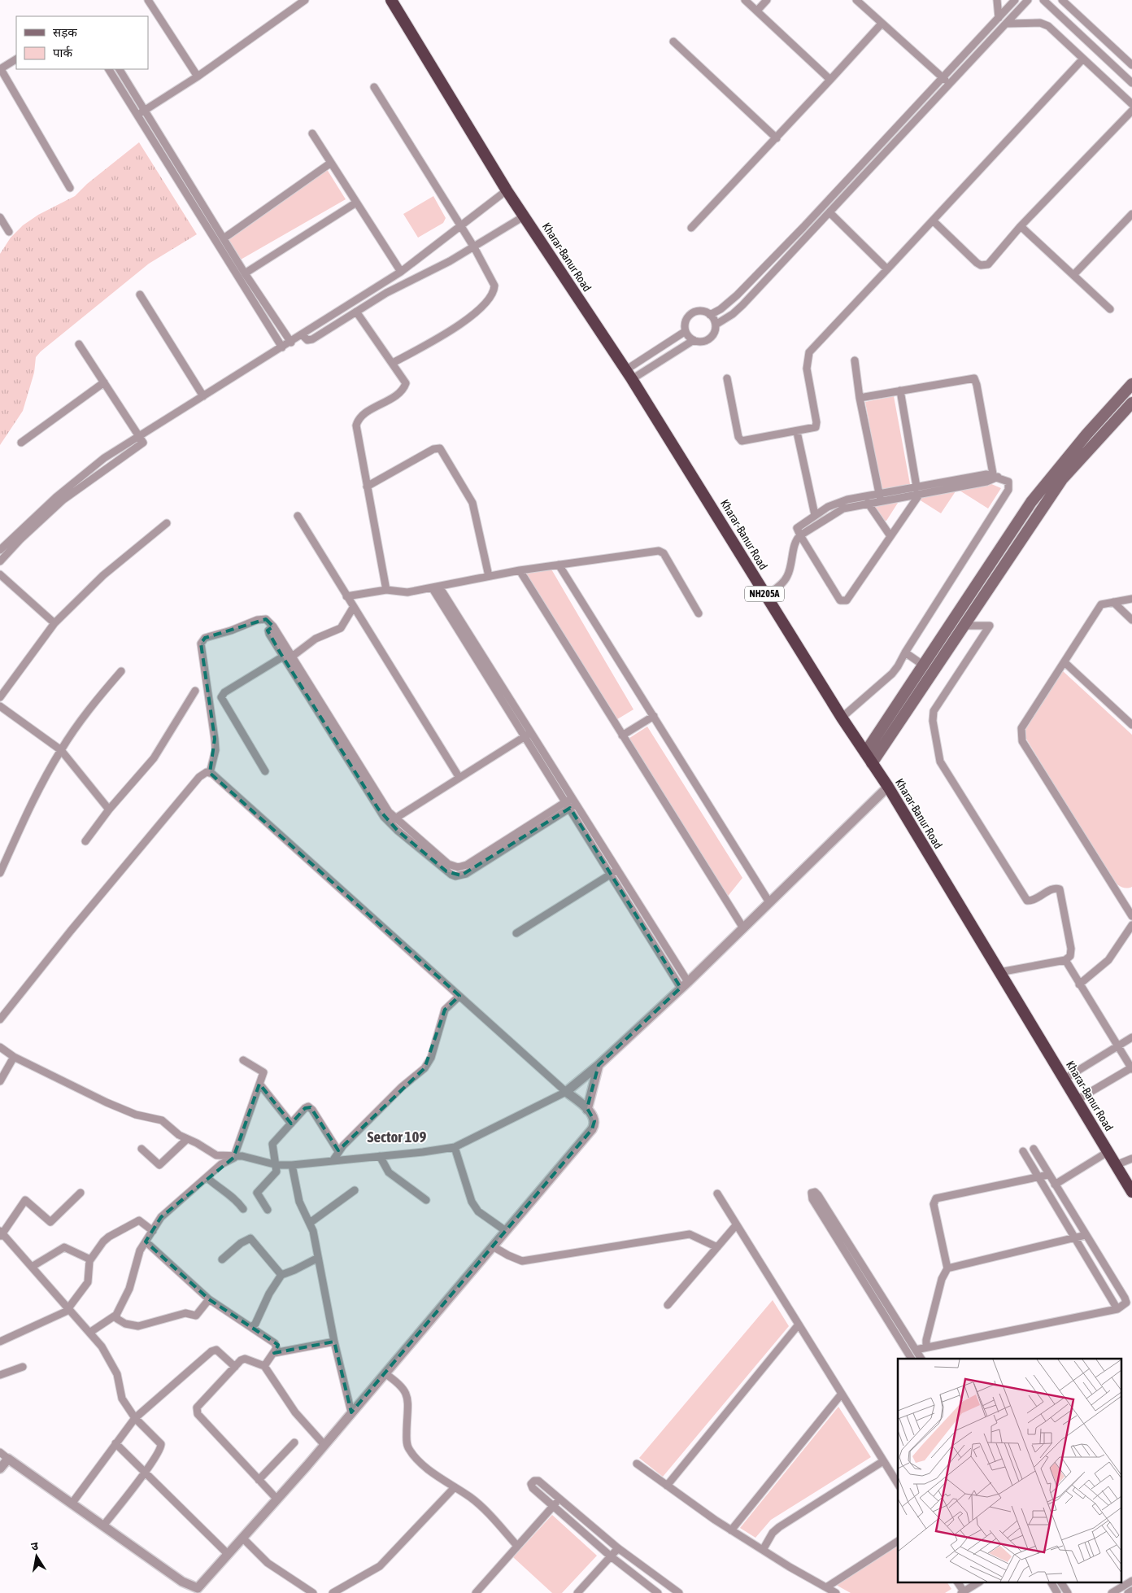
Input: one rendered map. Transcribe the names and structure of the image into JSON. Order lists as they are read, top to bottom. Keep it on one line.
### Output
{"streets":{"highway":["Kharar-Banur Road","NH205A"]},"districts":["Sector 109"],"legend":["सड़क","पार्क"],"north":"top"}
